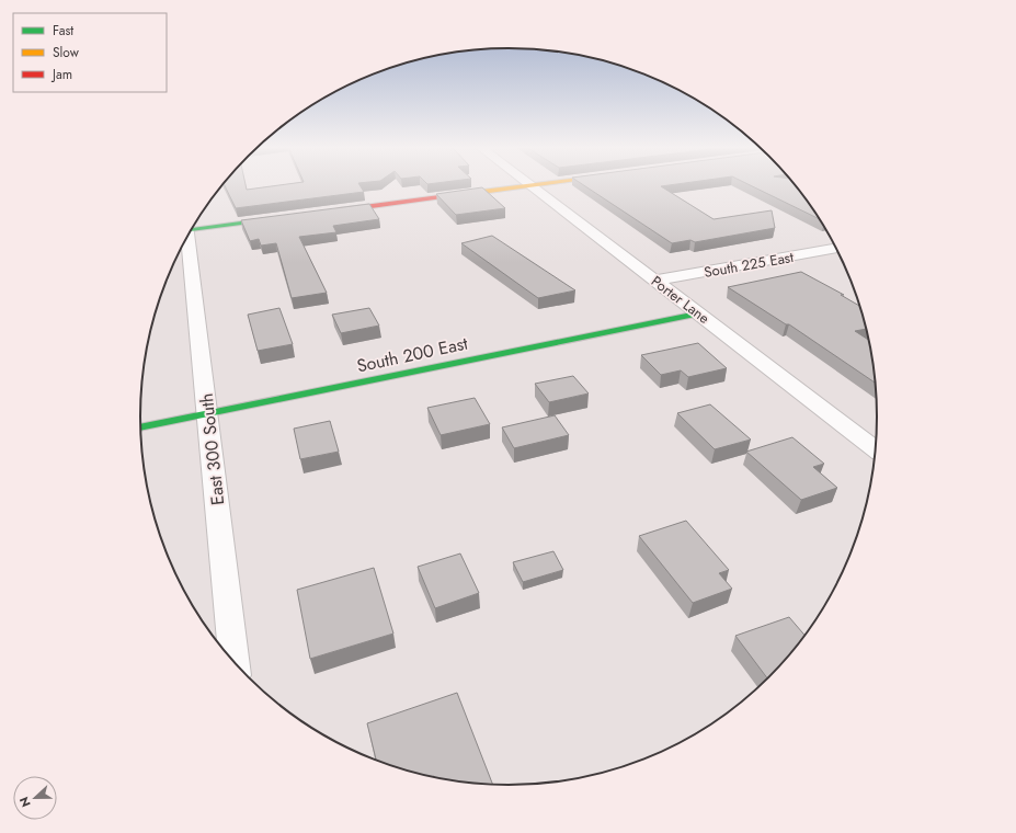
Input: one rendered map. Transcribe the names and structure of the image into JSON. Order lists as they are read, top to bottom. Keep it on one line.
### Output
{"streets":{"street":["South 225 East","Porter Lane","South 200 East","East 300 South"]},"crossings":[["South 225 East","Porter Lane"],["Porter Lane","South 200 East"],["South 200 East","East 300 South"]],"legend":["Fast","Slow","Jam"],"north":"left"}
